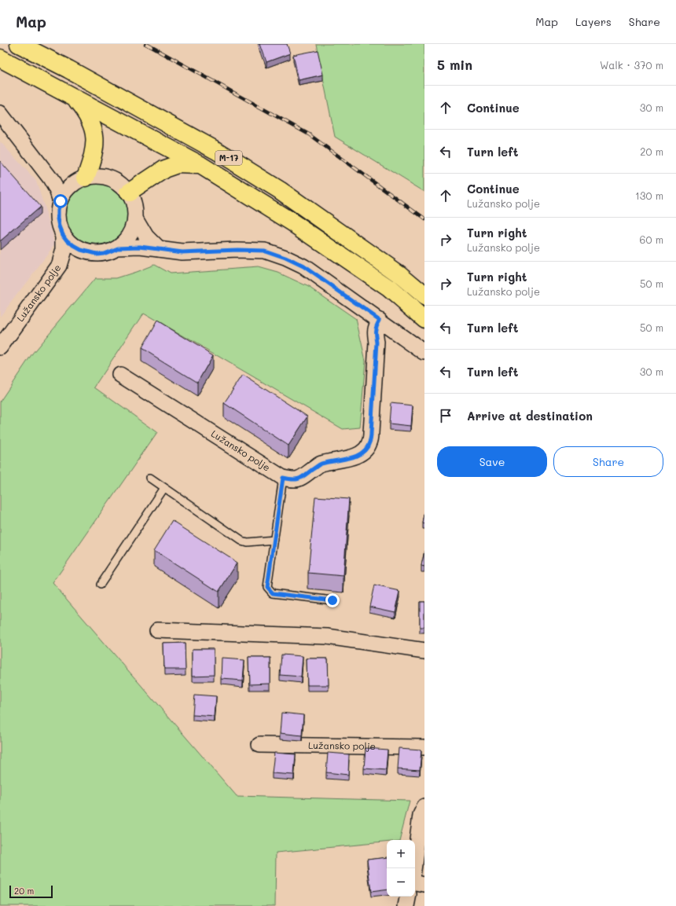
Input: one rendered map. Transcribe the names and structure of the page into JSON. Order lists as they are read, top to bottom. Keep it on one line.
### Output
{"streets":{"highway":["M-17"],"street":["Lužansko polje"]},"scale_bar":"20 m","page":{"header":"Map","nav":["Map","Layers","Share"],"heading":["5 min","Walk · 370 m"],"list":[["Continue","30 m"],["Turn left","20 m"],["Continue","Lužansko polje","130 m"],["Turn right","Lužansko polje","60 m"],["Turn right","Lužansko polje","50 m"],["Turn left","50 m"],["Turn left","30 m"],"Arrive at destination"],"buttons":["Save","Share"],"map_buttons":["+","−"],"scale":"20 m"}}
